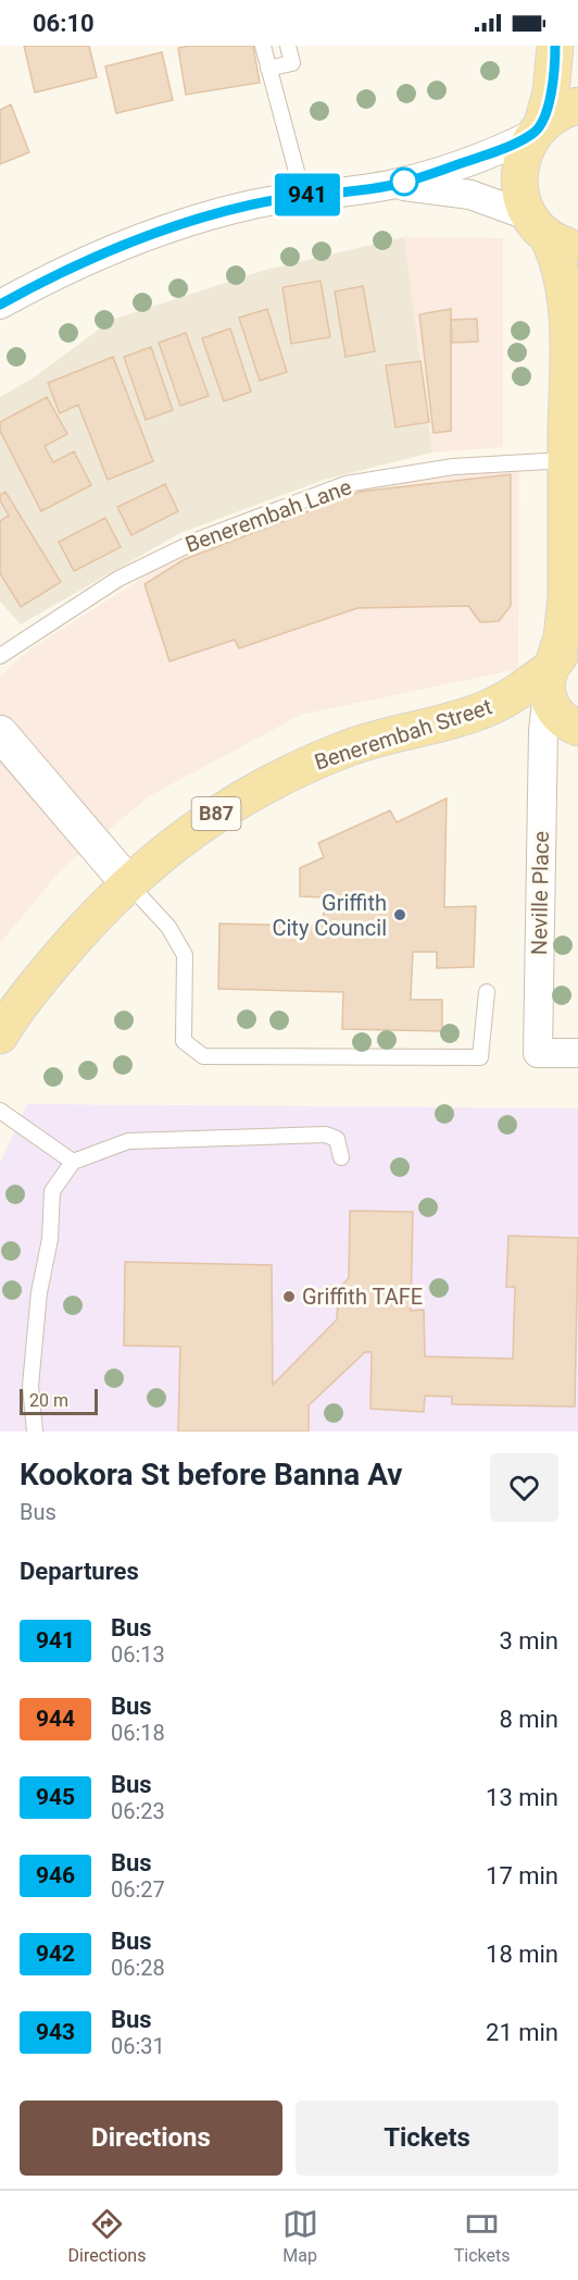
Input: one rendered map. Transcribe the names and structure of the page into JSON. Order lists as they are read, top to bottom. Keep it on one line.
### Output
{"streets":{"main road":["Benerembah Street","B87"],"street":["Neville Place"],"lane":["Benerembah Lane"]},"crossings":[["Benerembah Street","Neville Place"]],"places":["Griffith City Council","Griffith TAFE"],"lines":["bus line 941"],"scale_bar":"20 m","page":{"status":"06:10","on_map":"941","scale":"20 m","heading":[["Kookora St before Banna Av","Bus"],"Departures"],"list":[{"mark":"941","name":"Bus","note":"06:13","value":"3 min"},{"mark":"944","name":"Bus","note":"06:18","value":"8 min"},{"mark":"945","name":"Bus","note":"06:23","value":"13 min"},{"mark":"946","name":"Bus","note":"06:27","value":"17 min"},{"mark":"942","name":"Bus","note":"06:28","value":"18 min"},{"mark":"943","name":"Bus","note":"06:31","value":"21 min"}],"buttons":["Directions","Tickets"],"tabs":["Directions","Map","Tickets"]}}
